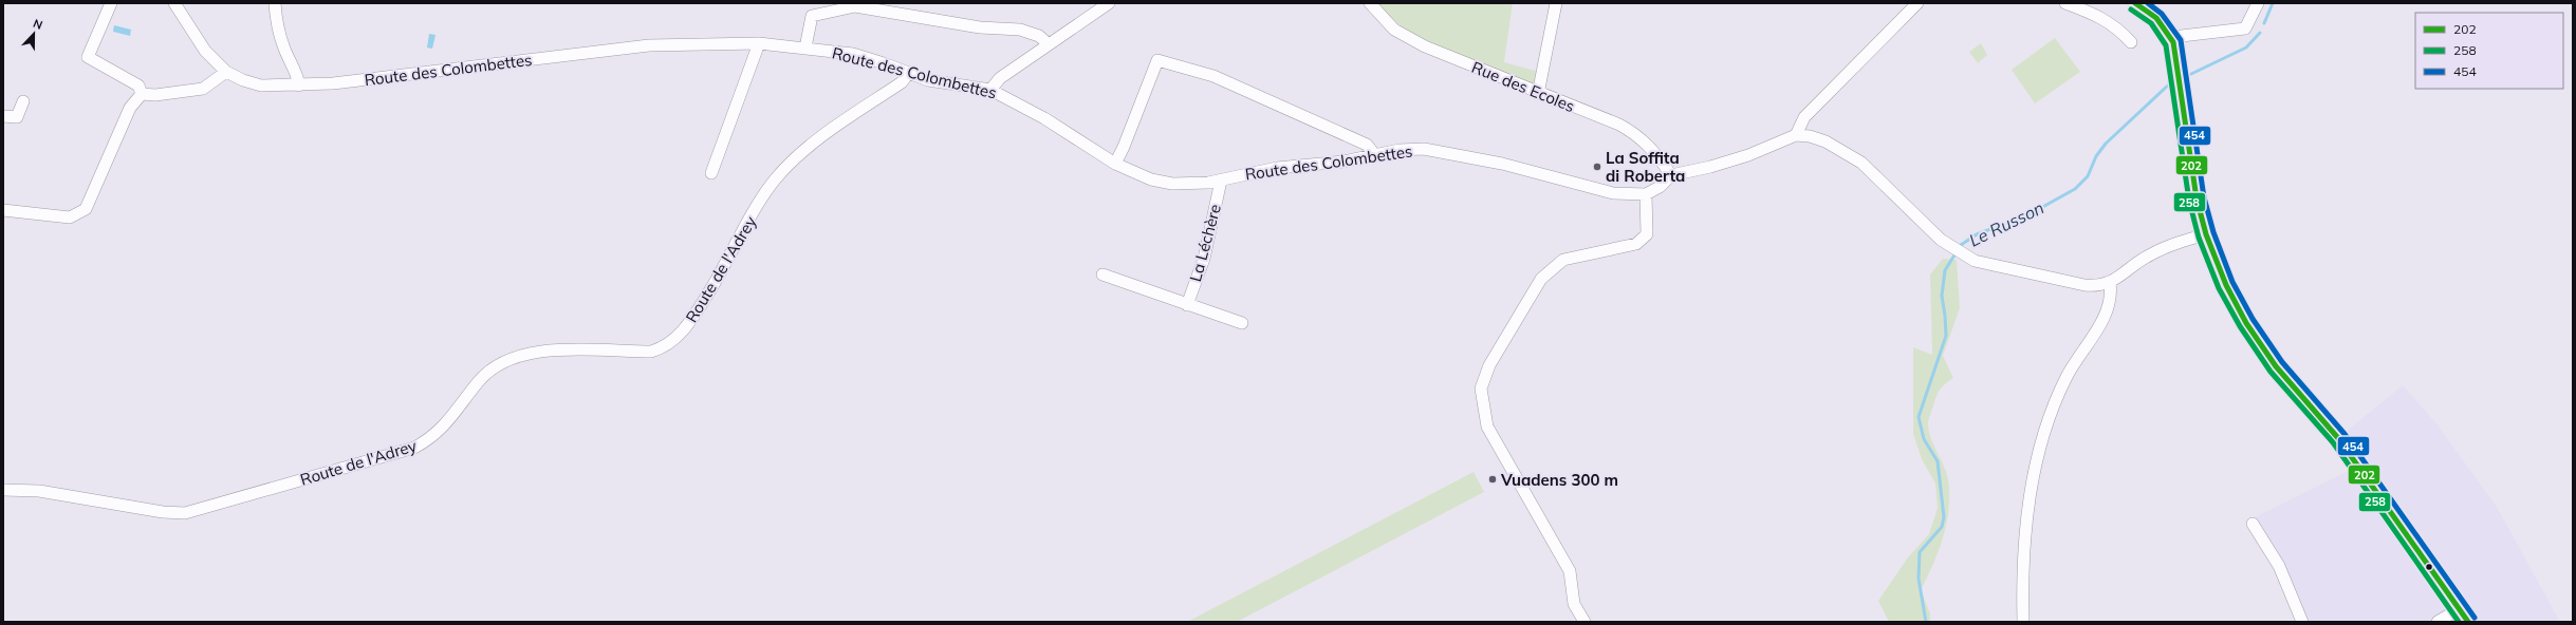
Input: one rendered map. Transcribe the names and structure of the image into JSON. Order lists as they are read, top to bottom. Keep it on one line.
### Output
{"streets":{"street":["Route des Colombettes","Rue des Ecoles","La Léchère","Route de l'Adrey"]},"crossings":[["Route des Colombettes","La Léchère"],["Route des Colombettes","Route de l'Adrey"]],"water":["Le Russon"],"places":["La Soffita di Roberta","Vuadens 300 m"],"lines":["transit line 202","transit line 454","transit line 258"],"legend":["202","258","454"],"north":"top"}
